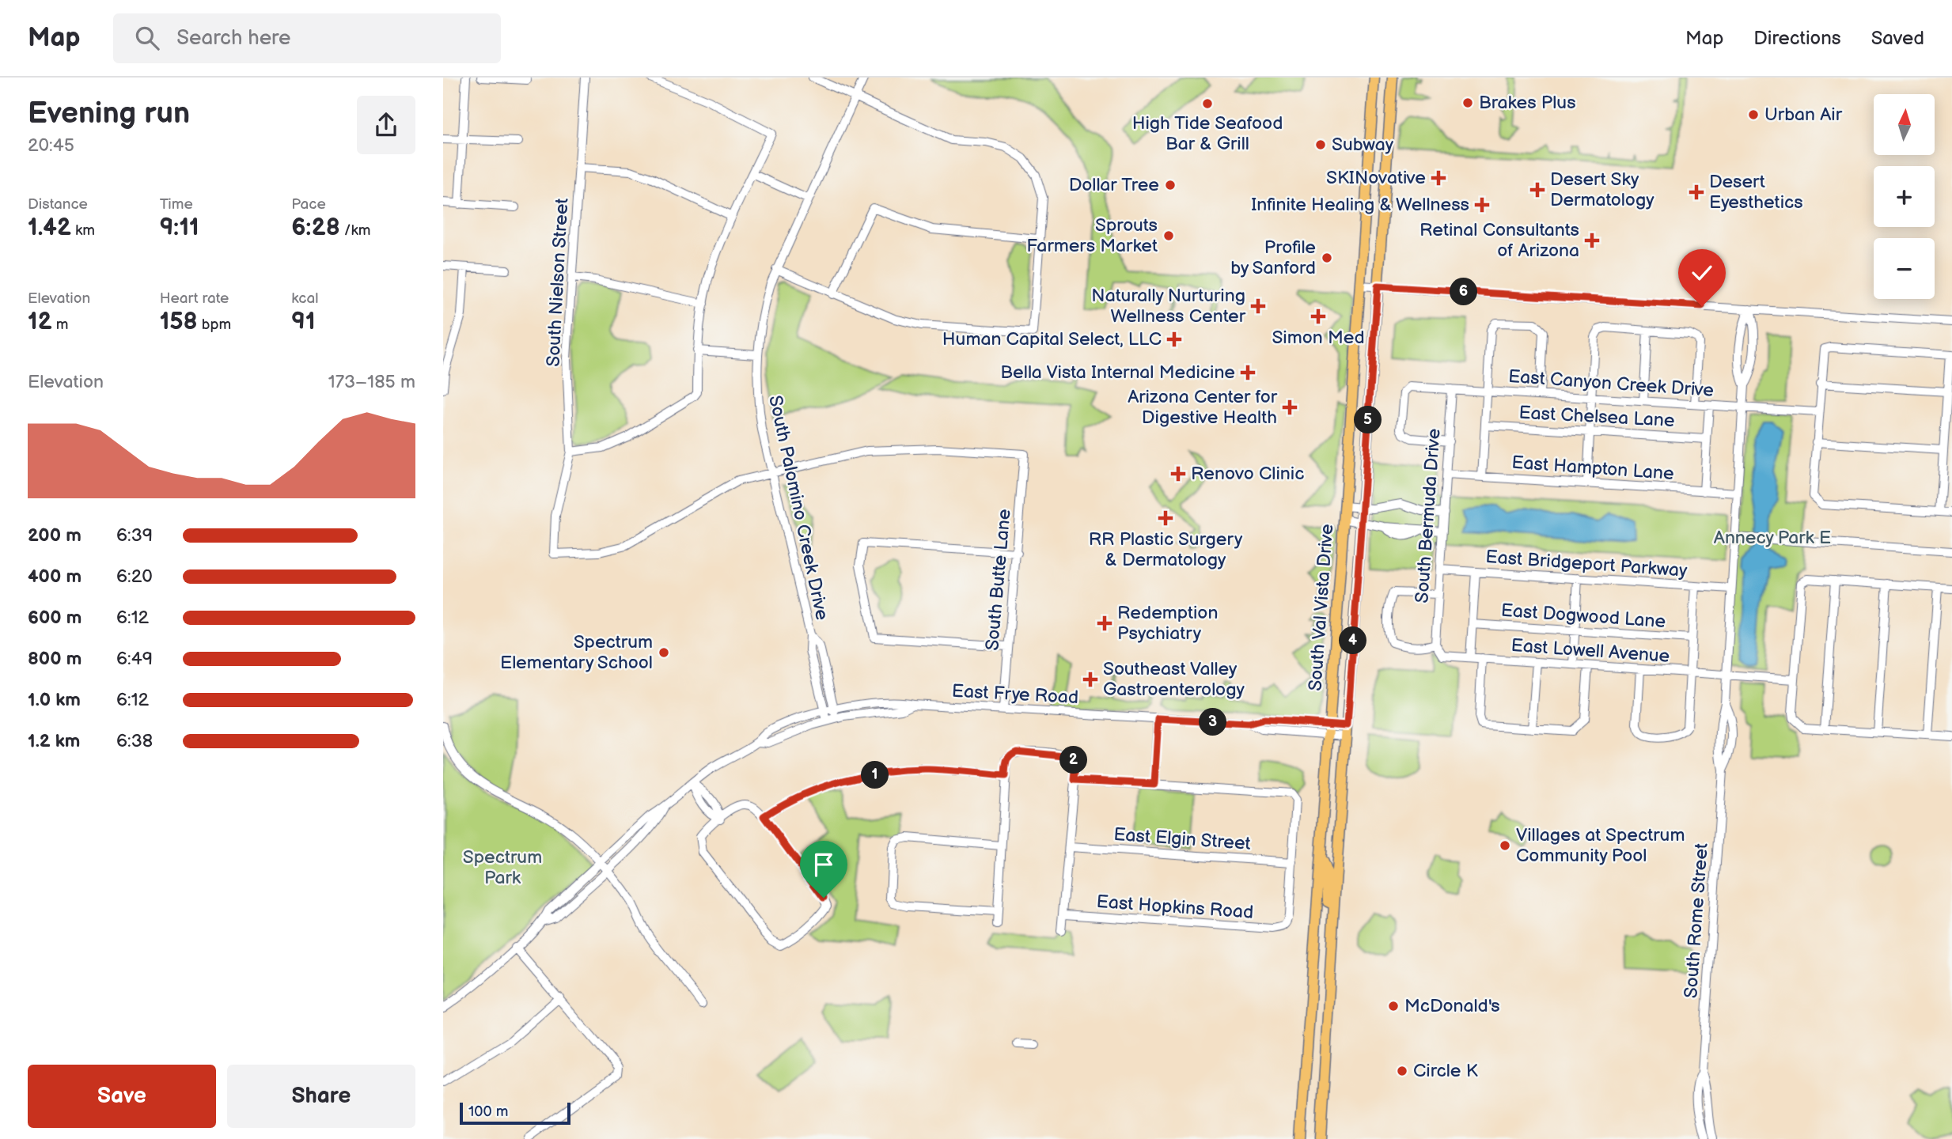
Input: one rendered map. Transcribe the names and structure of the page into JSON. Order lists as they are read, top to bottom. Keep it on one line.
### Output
{"streets":{"main road":["South Val Vista Drive"],"street":["South Nielson Street","East Canyon Creek Drive","East Chelsea Lane","East Hampton Lane","South Palomino Creek Drive","South Bermuda Drive","East Bridgeport Parkway","South Butte Lane","East Dogwood Lane","East Lowell Avenue","East Frye Road","East Elgin Street","East Hopkins Road","South Rome Street"]},"crossings":[["South Nielson Street","South Palomino Creek Drive"],["South Nielson Street","South Butte Lane"],["East Canyon Creek Drive","South Bermuda Drive"],["East Canyon Creek Drive","South Rome Street"],["East Hampton Lane","South Bermuda Drive"],["East Hampton Lane","South Rome Street"],["South Palomino Creek Drive","South Butte Lane"],["South Palomino Creek Drive","East Frye Road"],["South Bermuda Drive","East Bridgeport Parkway"],["South Bermuda Drive","East Lowell Avenue"],["East Bridgeport Parkway","South Rome Street"],["South Butte Lane","East Frye Road"],["South Val Vista Drive","East Frye Road"],["East Lowell Avenue","South Rome Street"],["East Elgin Street","East Hopkins Road"]],"parks":["Annecy Park E","Spectrum Park"],"places":{"other":["Brakes Plus","High Tide Seafood Bar & Grill","Urban Air","Subway","Dollar Tree","Sprouts Farmers Market","Profile by Sanford","Spectrum Elementary School","Villages at Spectrum Community Pool","McDonald's","Circle K"],"health":["SKINovative","Desert Sky Dermatology","Desert Eyesthetics","Infinite Healing & Wellness","Retinal Consultants of Arizona","Naturally Nurturing Wellness Center","Simon Med","Human Capital Select, LLC","Bella Vista Internal Medicine","Arizona Center for Digestive Health","Renovo Clinic","RR Plastic Surgery & Dermatology","Redemption Psychiatry","Southeast Valley Gastroenterology"]},"scale_bar":"100 m","north":"top","page":{"header":"Map","search":"Search here","nav":["Map","Directions","Saved"],"heading":["Evening run","20:45"],"map_buttons":["+","−"],"stats":[["Distance","1.42 km"],["Time","9:11"],["Pace","6:28 /km"],["Elevation","12 m"],["Heart rate","158 bpm"],["kcal","91"]],"pins":["6","5","4","3","2","1"],"chart":["Elevation","173–185 m"],"list":[{"name":"200 m","note":"6:39"},{"name":"400 m","note":"6:20"},{"name":"600 m","note":"6:12"},{"name":"800 m","note":"6:49"},{"name":"1.0 km","note":"6:12"},{"name":"1.2 km","note":"6:38"}],"buttons":["Save","Share"],"scale":"100 m"}}
